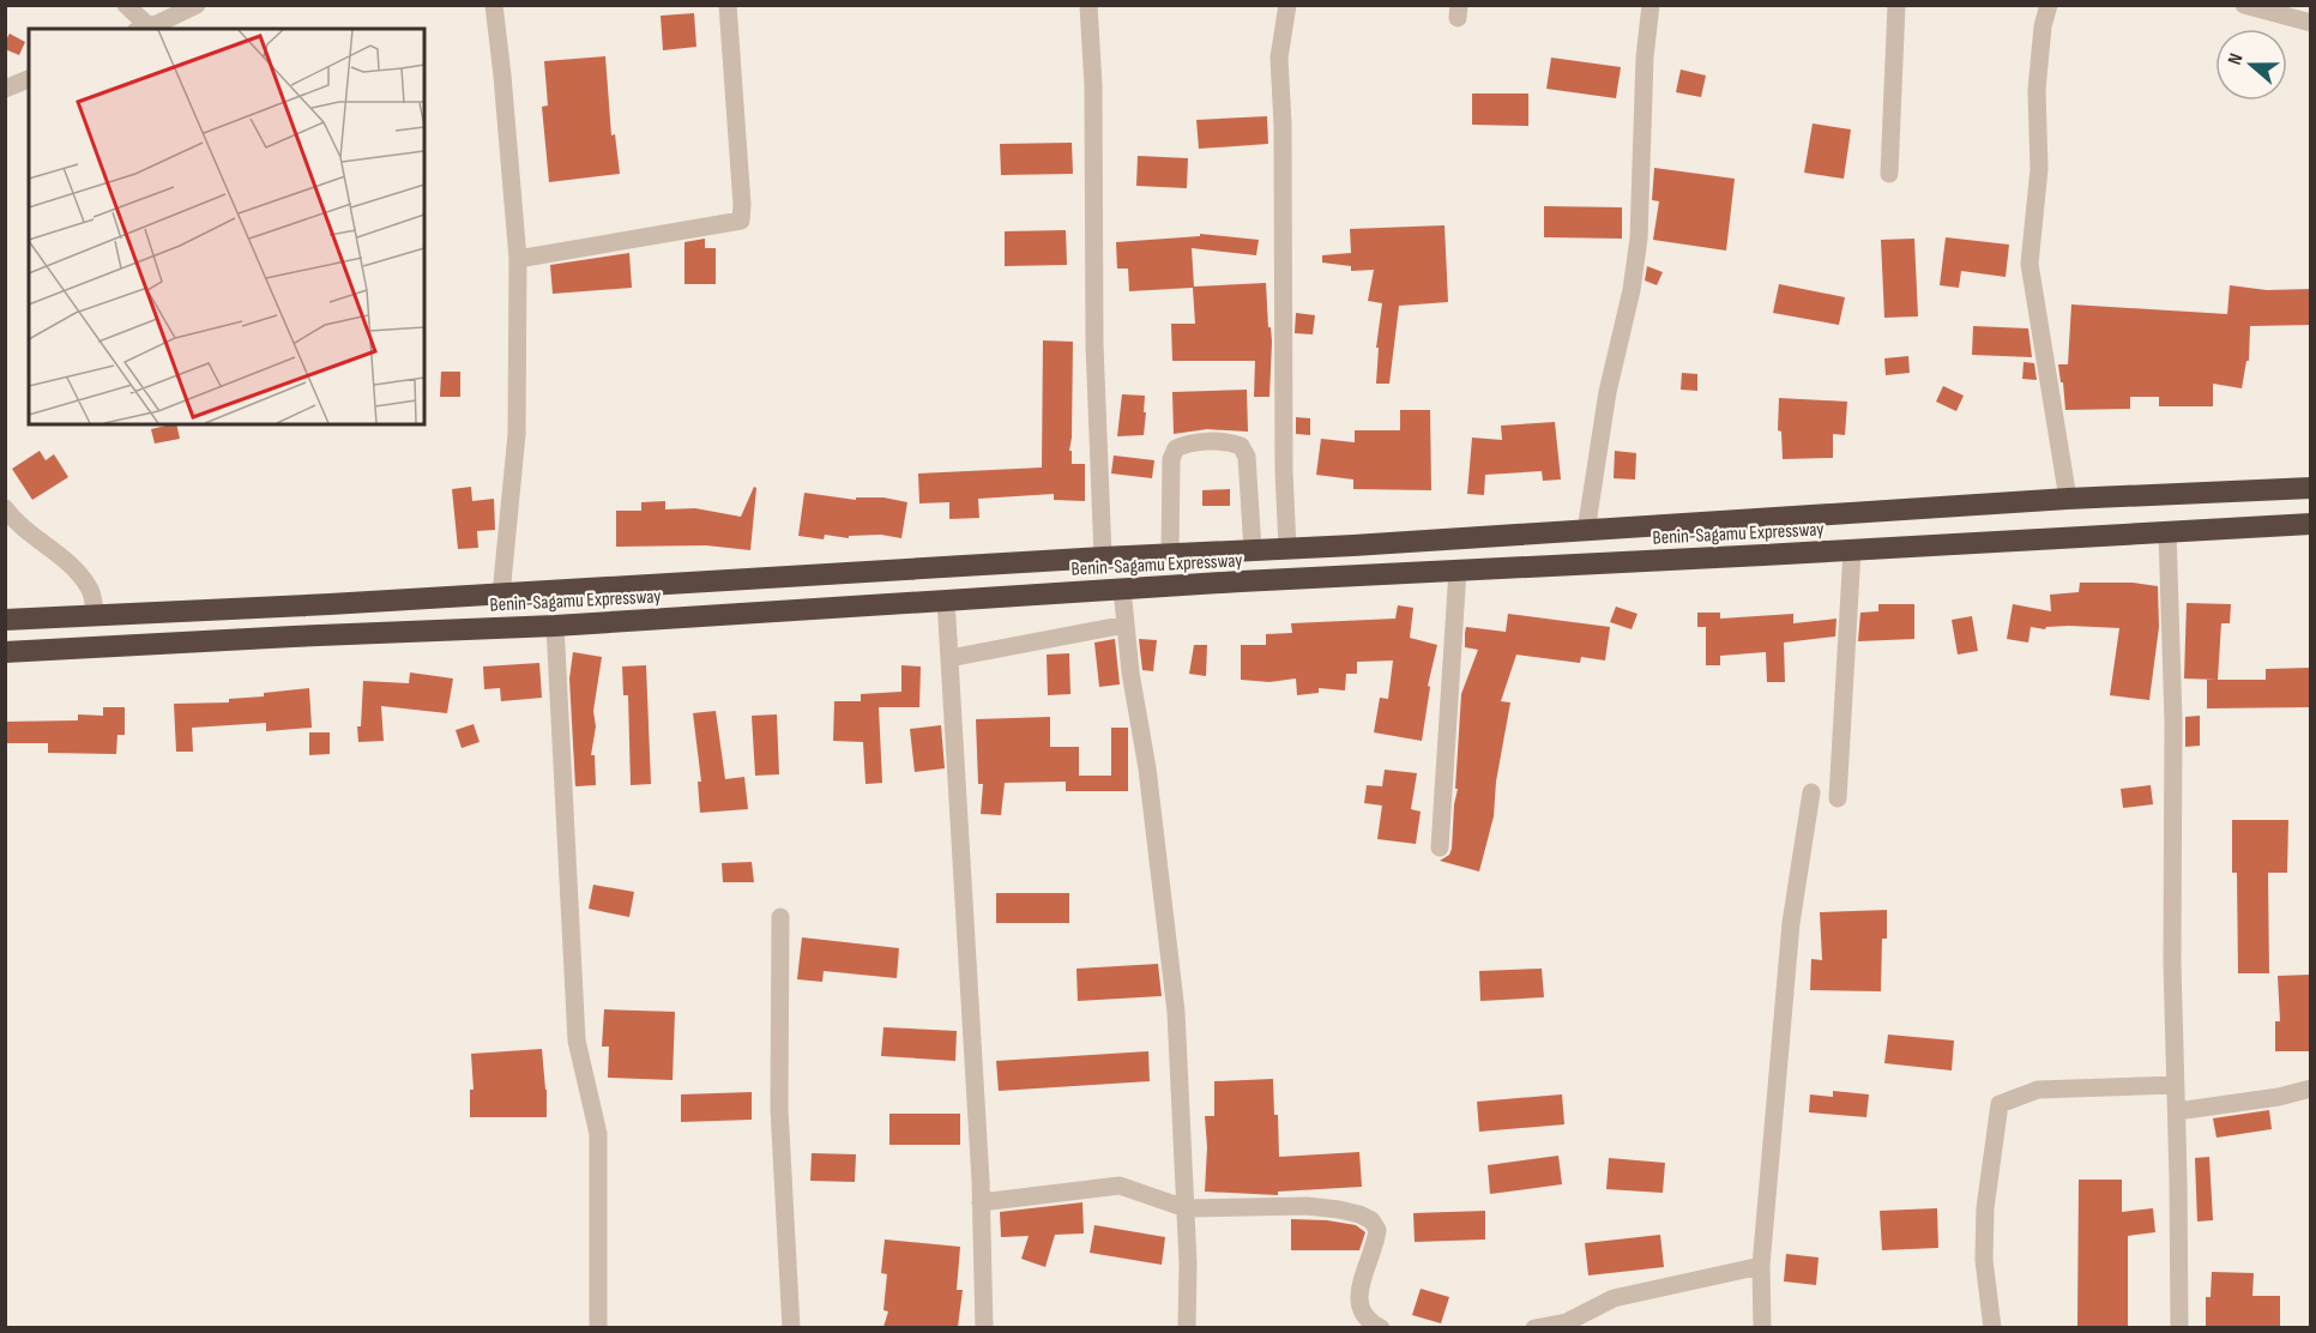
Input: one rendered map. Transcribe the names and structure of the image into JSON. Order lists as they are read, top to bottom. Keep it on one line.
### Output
{"streets":{"highway":["Benin-Sagamu Expressway"]},"north":"left"}
